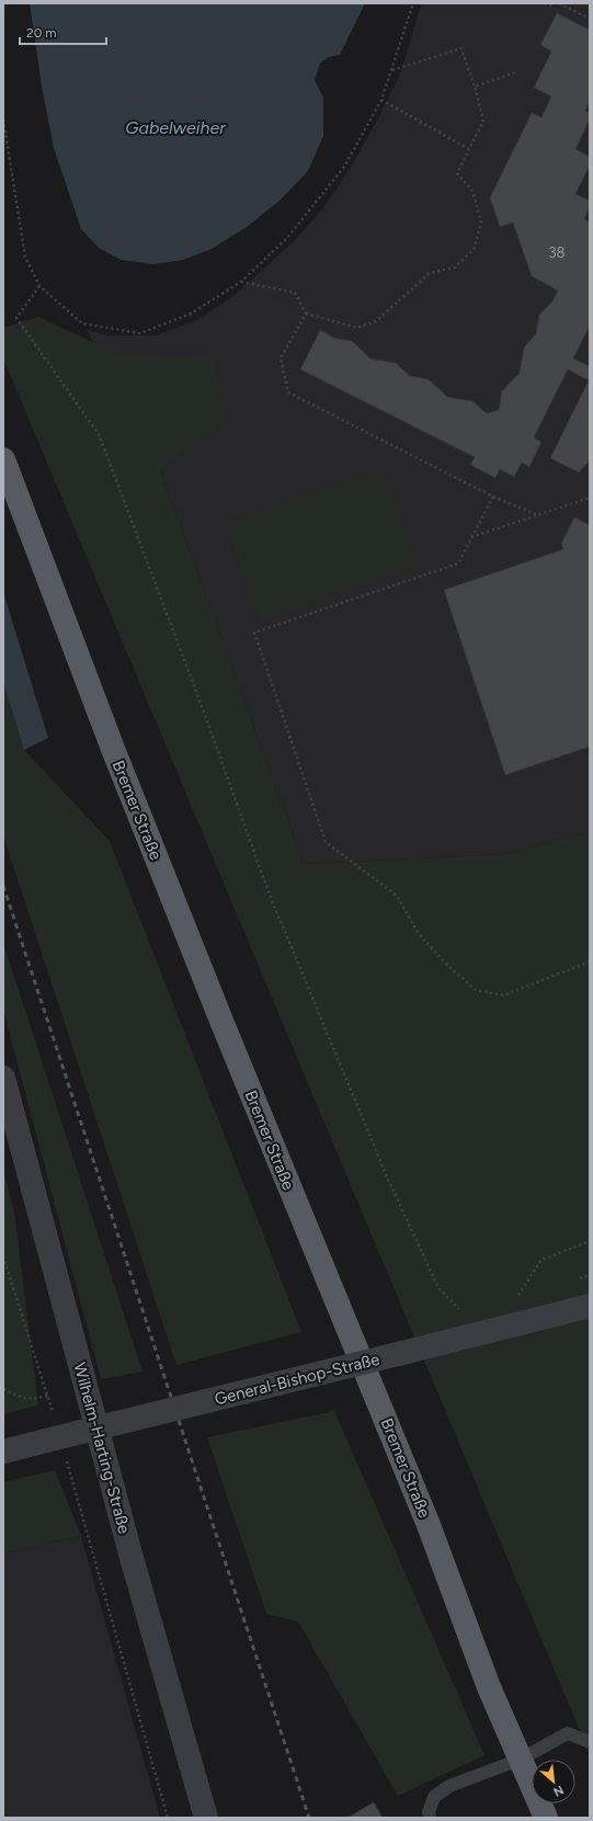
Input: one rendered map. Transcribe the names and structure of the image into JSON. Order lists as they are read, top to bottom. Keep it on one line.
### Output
{"streets":{"main road":["Bremer Straße"],"street":["General-Bishop-Straße","Wilhelm-Harting-Straße"]},"water":["Gabelweiher"],"house_numbers":["38"],"scale_bar":"20 m","north":"bottom right"}
